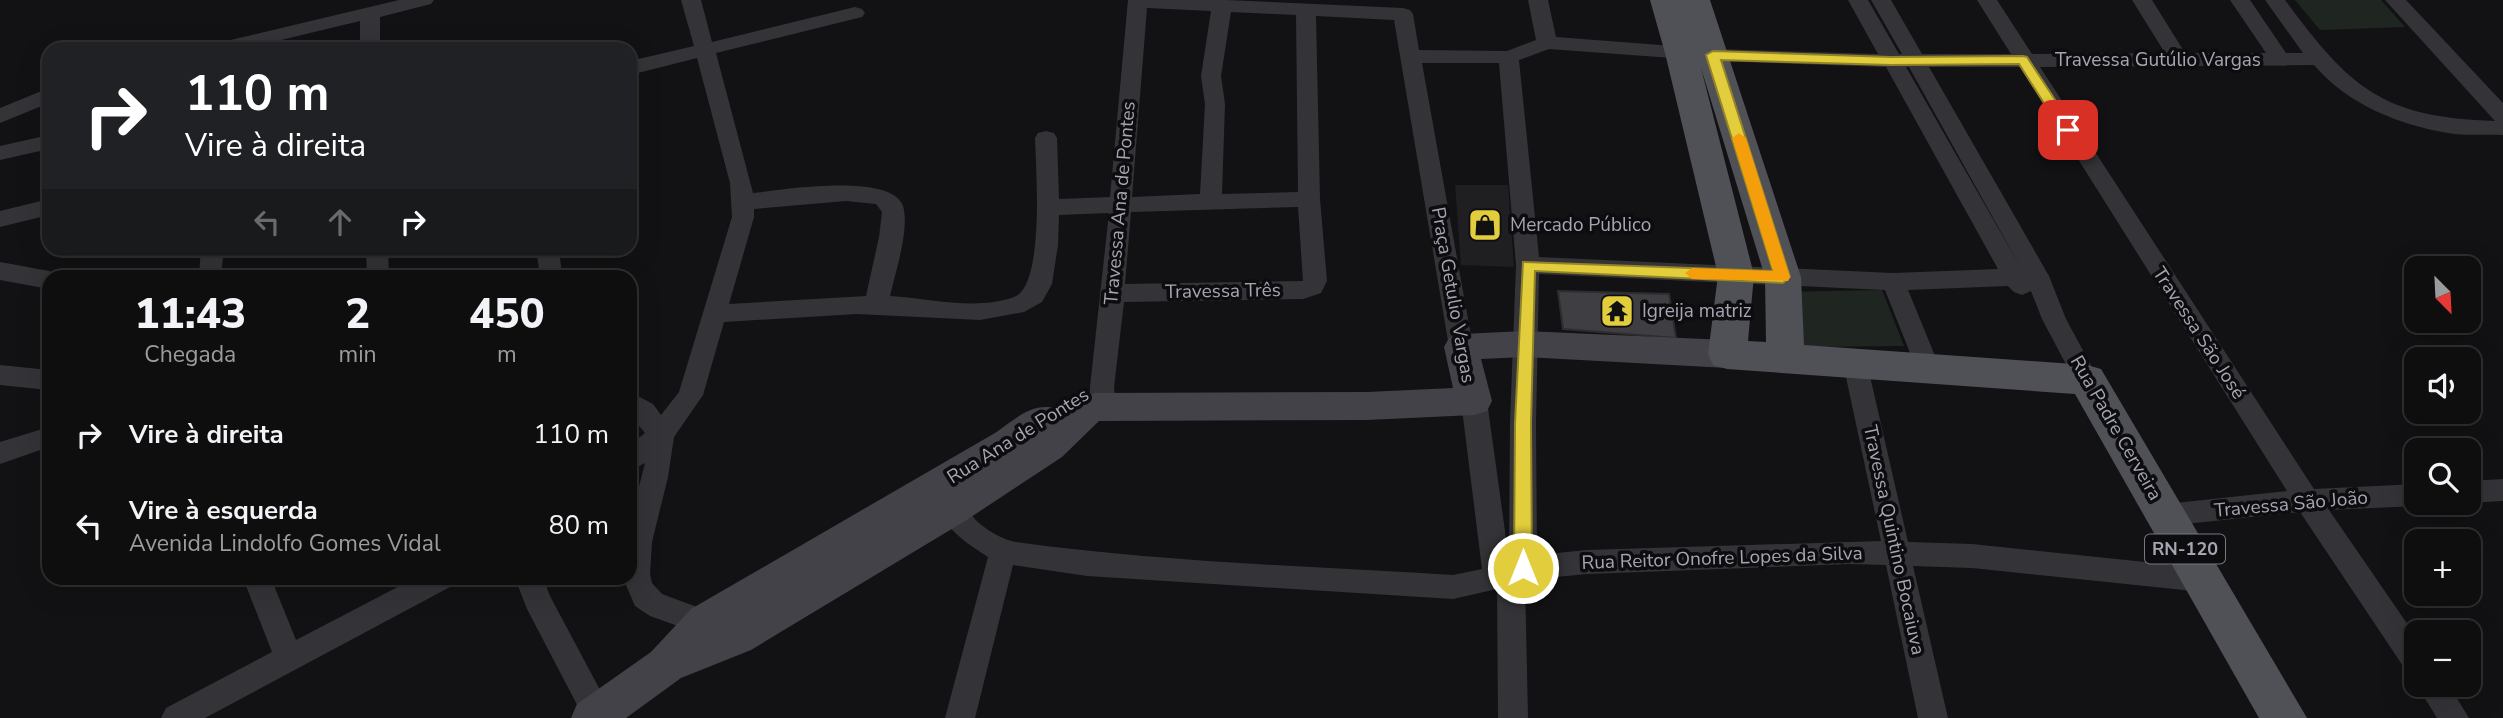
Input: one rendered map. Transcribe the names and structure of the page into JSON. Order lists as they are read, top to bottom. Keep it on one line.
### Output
{"streets":{"main road":["Praça Getulio Vargas","Rua Padre Cerveira","Rua Ana de Pontes","RN-120"],"street":["Travessa Gutúlio Vargas","Travessa Ana de Pontes","Travessa Três","Travessa São José","Travessa São João","Travessa Quintino Bocaiuva","Rua Reitor Onofre Lopes da Silva"]},"crossings":[["Travessa Gutúlio Vargas","Praça Getulio Vargas"],["Travessa Gutúlio Vargas","Travessa São José"],["Travessa Gutúlio Vargas","Rua Padre Cerveira"],["Travessa Ana de Pontes","Travessa Três"],["Travessa Ana de Pontes","Rua Ana de Pontes"],["Praça Getulio Vargas","Rua Ana de Pontes"],["Praça Getulio Vargas","Rua Reitor Onofre Lopes da Silva"],["Travessa São José","Travessa São João"],["Rua Padre Cerveira","Travessa São João"],["Rua Padre Cerveira","Rua Reitor Onofre Lopes da Silva"],["Rua Ana de Pontes","Rua Reitor Onofre Lopes da Silva"],["Travessa Quintino Bocaiuva","Rua Reitor Onofre Lopes da Silva"]],"places":{"shop":["Mercado Público"],"temple":["Igreija matriz"]},"north":"bottom right","page":{"turn":["110 m","Vire à direita"],"map_buttons":["+","−"],"eta":["11:43","Chegada","2","min","450","m"],"list":[{"name":"Vire à direita","value":"110 m"},{"name":"Vire à esquerda","note":"Avenida Lindolfo Gomes Vidal","value":"80 m"}]}}
